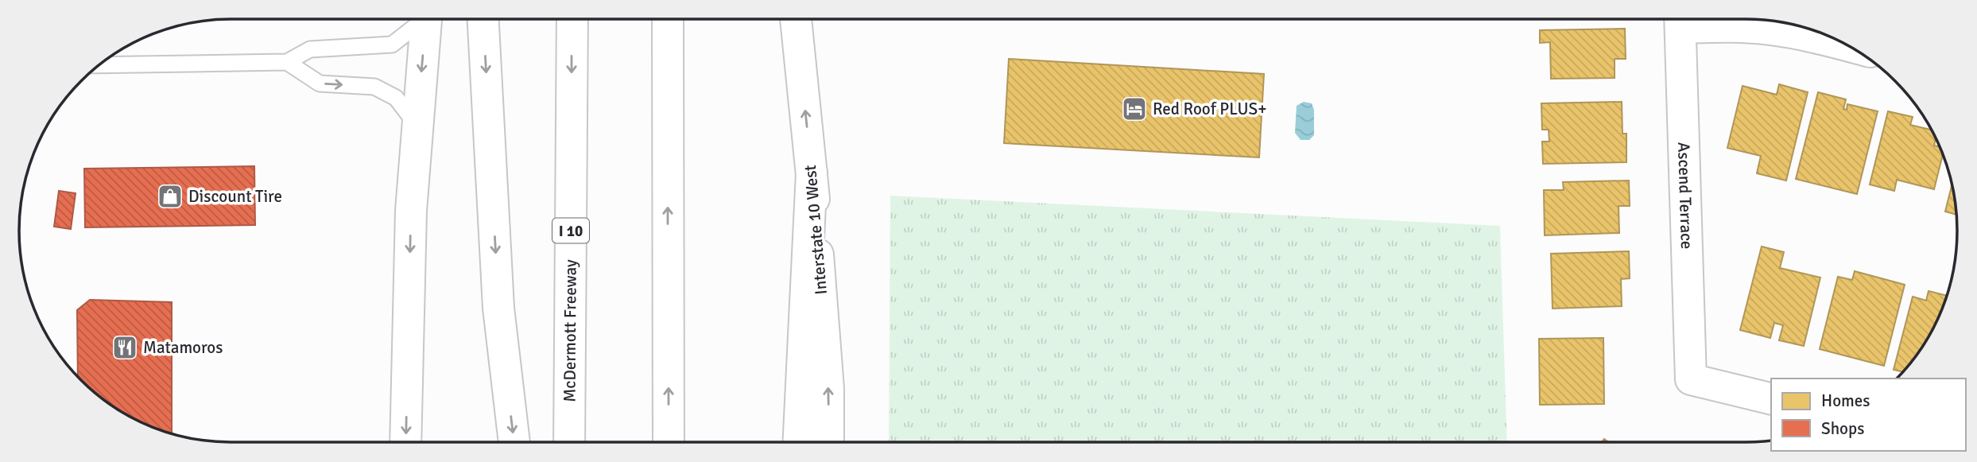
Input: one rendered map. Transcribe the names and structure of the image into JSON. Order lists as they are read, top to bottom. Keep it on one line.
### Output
{"streets":{"main road":["Ascend Terrace","Interstate 10 West","I 10","McDermott Freeway"]},"places":{"hotel":["Red Roof PLUS+"],"shop":["Discount Tire"],"restaurant":["Matamoros"]},"legend":["Homes","Shops"]}
